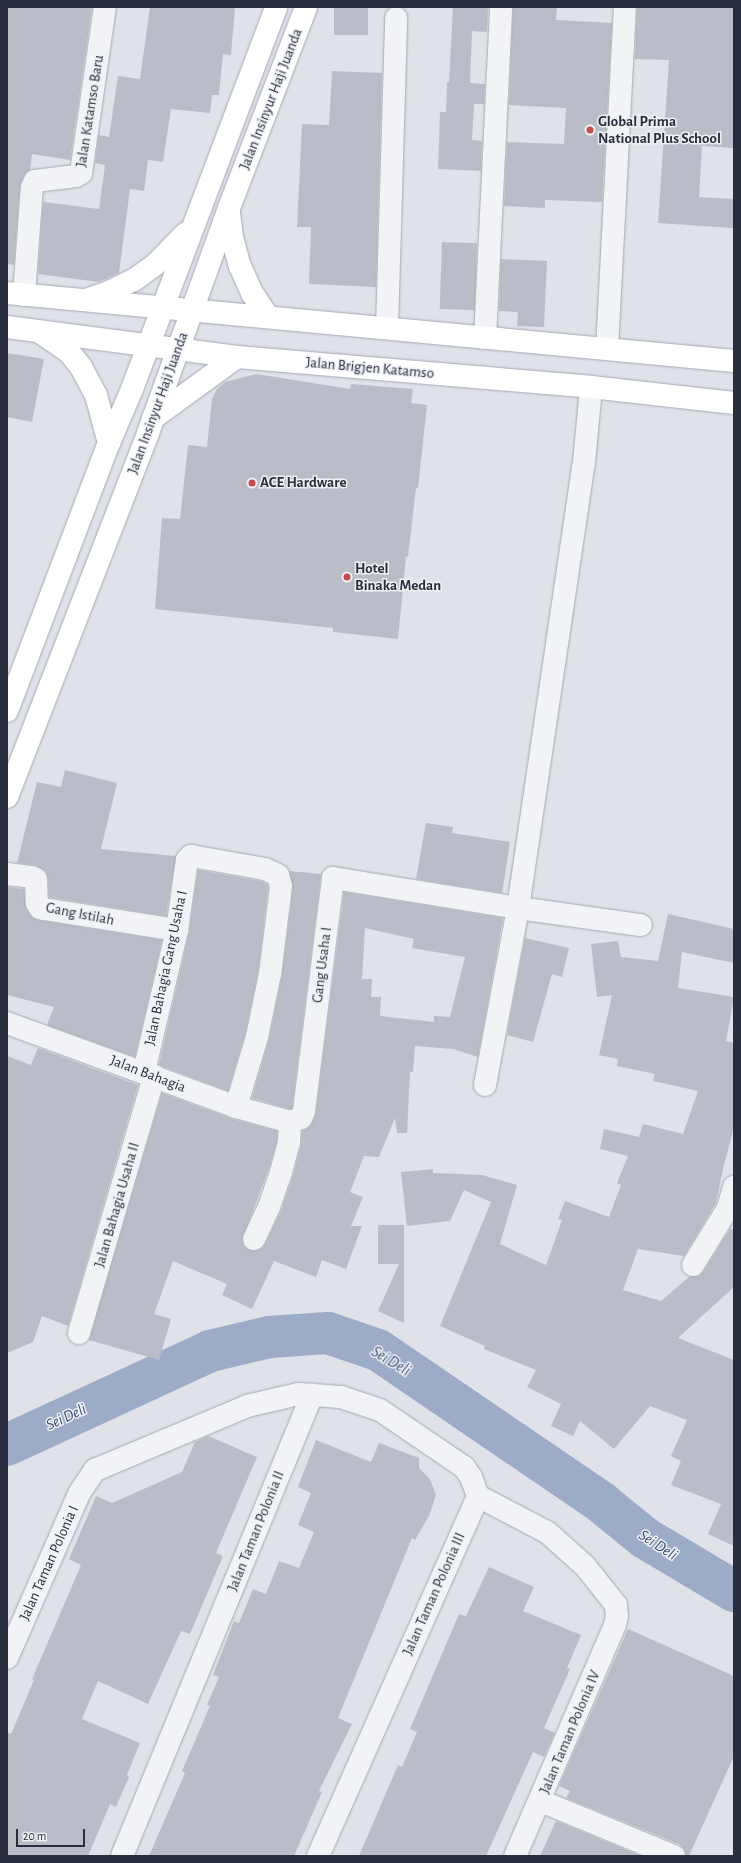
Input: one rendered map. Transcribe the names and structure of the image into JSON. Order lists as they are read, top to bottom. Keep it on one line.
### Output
{"streets":{"main road":["Jalan Insinyur Haji Juanda","Jalan Brigjen Katamso"],"street":["Jalan Katamso Baru","Gang Istilah","Gang Usaha I","Jalan Bahagia Gang Usaha I","Jalan Bahagia","Jalan Bahagia Usaha II","Jalan Taman Polonia II","Jalan Taman Polonia I","Jalan Taman Polonia III","Jalan Taman Polonia IV"]},"crossings":[["Jalan Insinyur Haji Juanda","Jalan Brigjen Katamso"],["Gang Istilah","Jalan Bahagia Gang Usaha I"],["Gang Usaha I","Jalan Bahagia"],["Jalan Bahagia Gang Usaha I","Jalan Bahagia"],["Jalan Bahagia Gang Usaha I","Jalan Bahagia Usaha II"],["Jalan Bahagia","Jalan Bahagia Usaha II"],["Jalan Taman Polonia II","Jalan Taman Polonia I"],["Jalan Taman Polonia III","Jalan Taman Polonia IV"]],"water":["Sei Deli"],"places":["Global Prima National Plus School","ACE Hardware","Hotel Binaka Medan"],"scale_bar":"20 m"}
